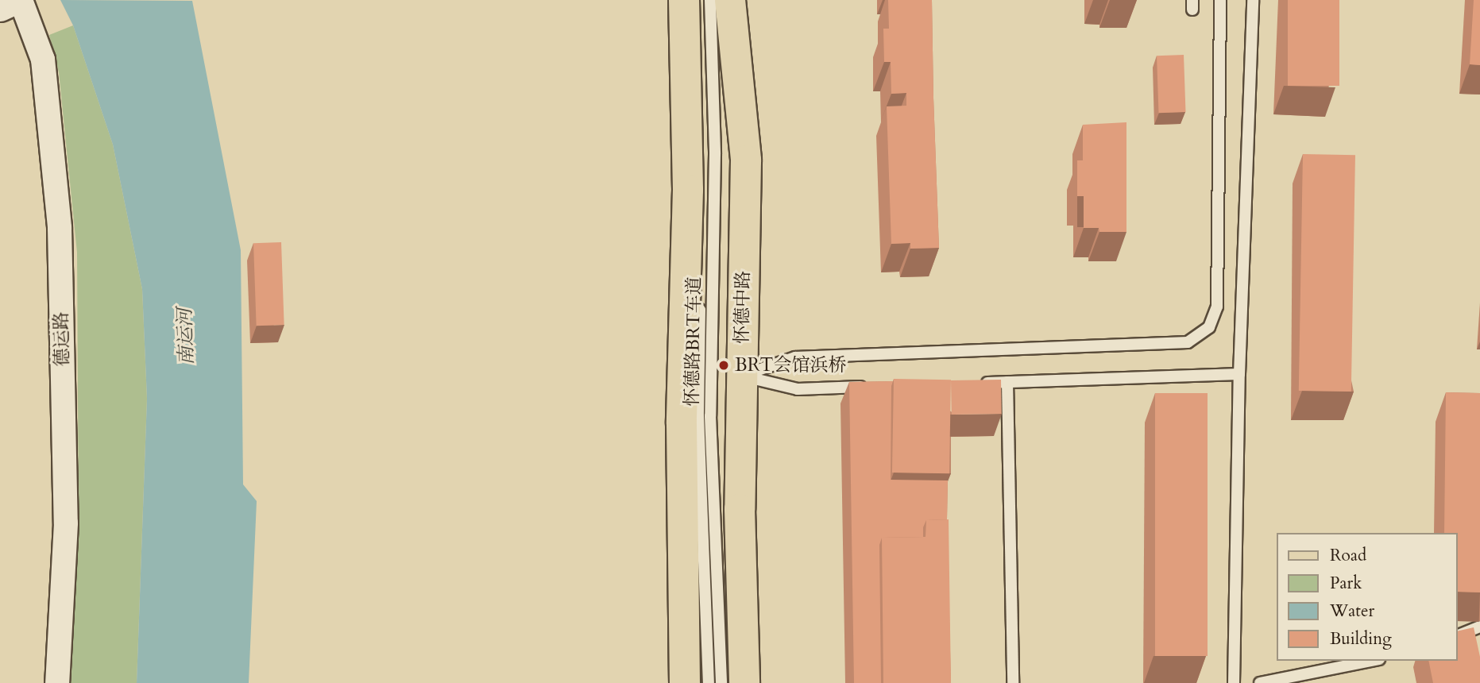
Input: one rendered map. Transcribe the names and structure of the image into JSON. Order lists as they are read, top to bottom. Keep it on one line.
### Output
{"streets":{"main road":["怀德中路"],"street":["德运路"],"lane":["怀德路BRT车道"]},"water":["南运河"],"places":["BRT会馆浜桥"],"legend":["Road","Park","Water","Building"]}
